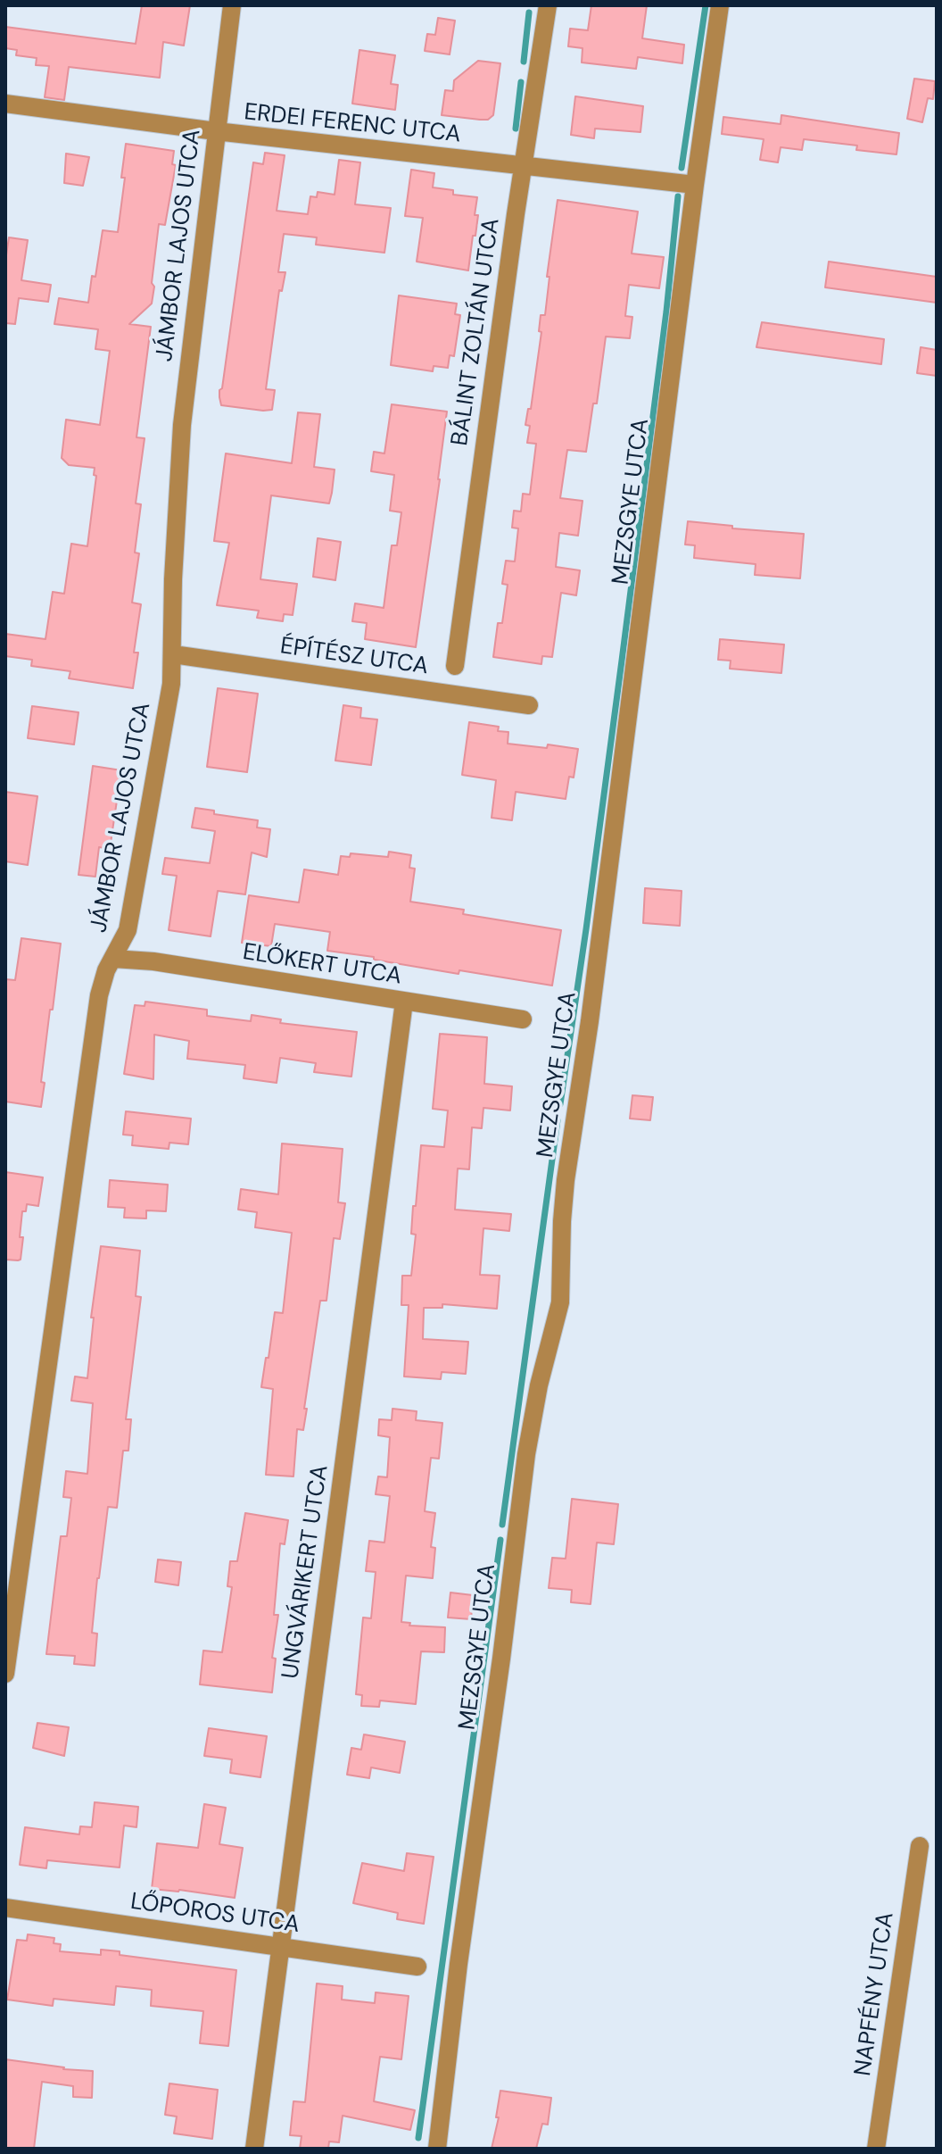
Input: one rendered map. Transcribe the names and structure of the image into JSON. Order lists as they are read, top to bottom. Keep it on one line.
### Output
{"streets":{"street":["ERDEI FERENC UTCA","JÁMBOR LAJOS UTCA","BÁLINT ZOLTÁN UTCA","MEZSGYE UTCA","ÉPÍTÉSZ UTCA","ELŐKERT UTCA","UNGVÁRIKERT UTCA","LŐPOROS UTCA","NAPFÉNY UTCA"]},"crossings":[["ERDEI FERENC UTCA","JÁMBOR LAJOS UTCA"],["ERDEI FERENC UTCA","BÁLINT ZOLTÁN UTCA"],["ERDEI FERENC UTCA","MEZSGYE UTCA"],["JÁMBOR LAJOS UTCA","ÉPÍTÉSZ UTCA"],["JÁMBOR LAJOS UTCA","ELŐKERT UTCA"],["ELŐKERT UTCA","UNGVÁRIKERT UTCA"],["UNGVÁRIKERT UTCA","LŐPOROS UTCA"]]}
